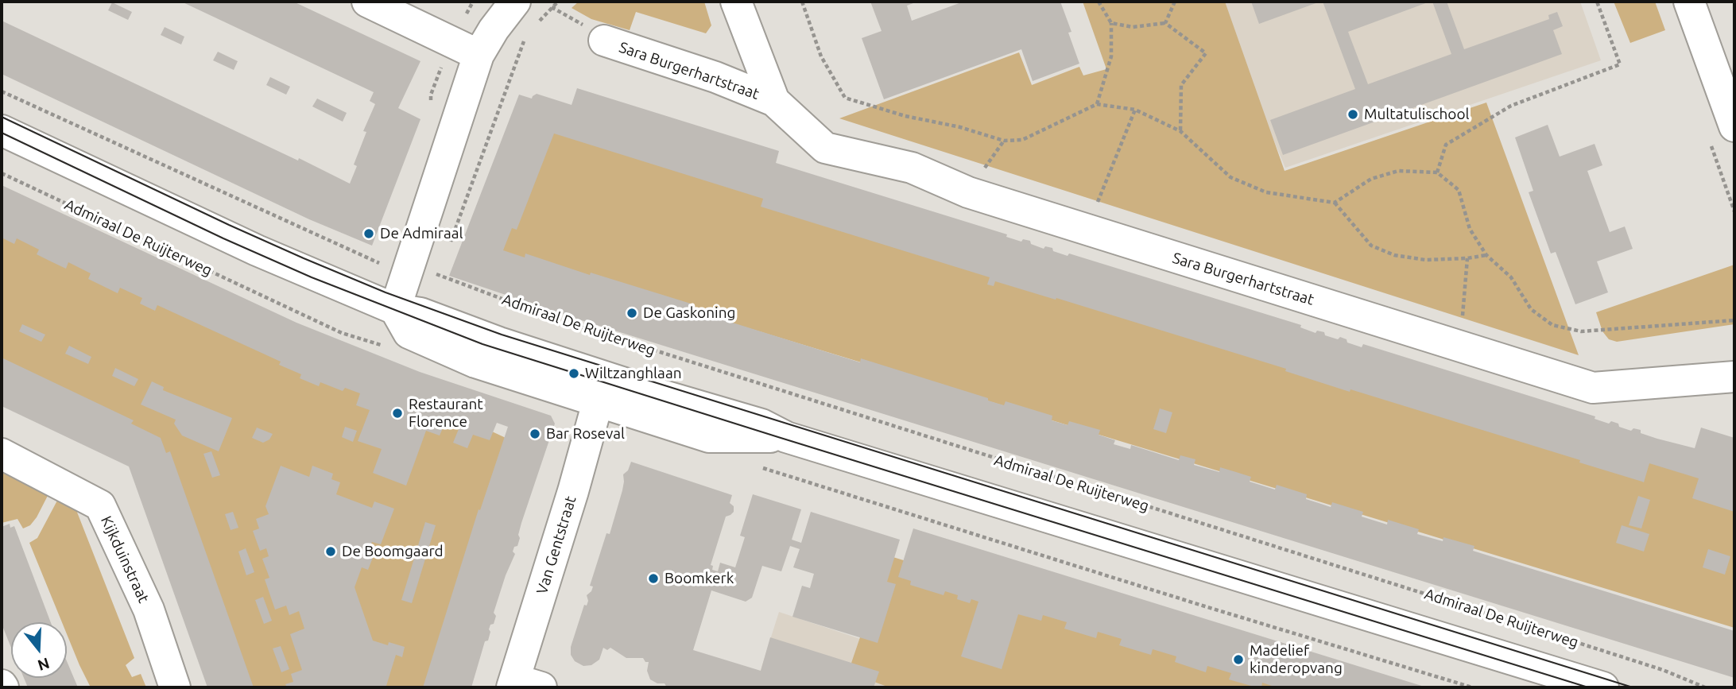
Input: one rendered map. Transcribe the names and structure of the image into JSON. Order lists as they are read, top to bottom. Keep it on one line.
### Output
{"streets":{"street":["Sara Burgerhartstraat","Van Gentstraat","Kijkduinstraat"],"path":["Admiraal De Ruijterweg"]},"places":["Multatulischool","De Admiraal","De Gaskoning","Wiltzanghlaan","Restaurant Florence","Bar Roseval","De Boomgaard","Boomkerk","Madelief kinderopvang"],"north":"bottom"}
